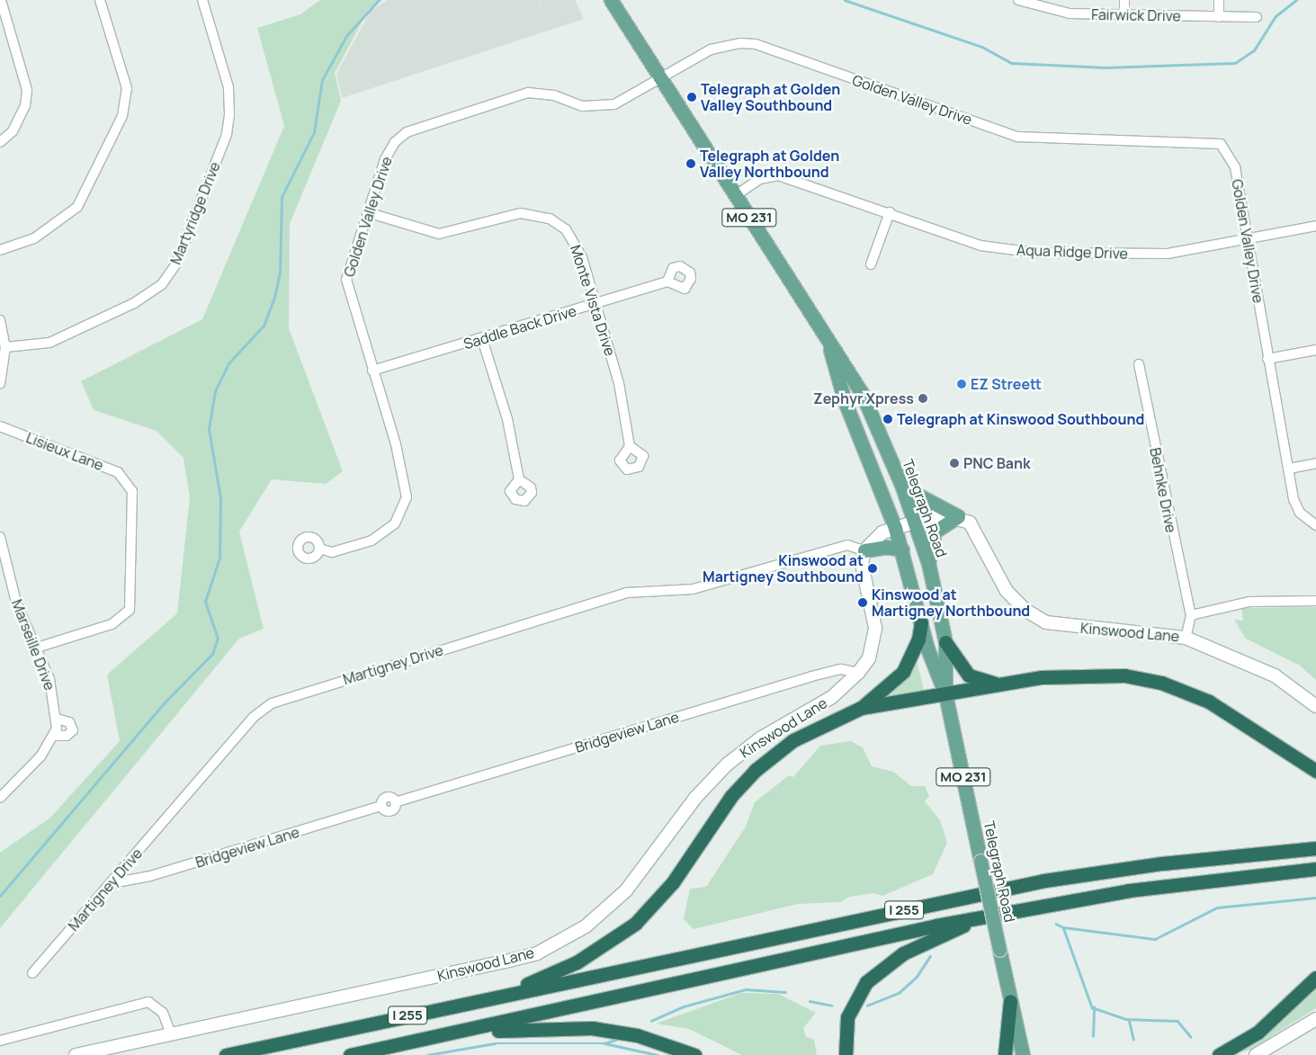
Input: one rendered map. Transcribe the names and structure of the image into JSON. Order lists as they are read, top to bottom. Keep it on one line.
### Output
{"streets":{"highway":["I 255"],"main road":["MO 231","Telegraph Road"],"street":["Fairwick Drive","Golden Valley Drive","Martyridge Drive","Aqua Ridge Drive","Monte Vista Drive","Saddle Back Drive","Lisieux Lane","Behnke Drive","Kinswood Lane","Marseille Drive","Martigney Drive","Bridgeview Lane"]},"crossings":[["Golden Valley Drive","Aqua Ridge Drive"],["Golden Valley Drive","Monte Vista Drive"],["Golden Valley Drive","Saddle Back Drive"],["Golden Valley Drive","Telegraph Road"],["Aqua Ridge Drive","Telegraph Road"],["Monte Vista Drive","Saddle Back Drive"],["Lisieux Lane","Marseille Drive"],["Kinswood Lane","Martigney Drive"],["Kinswood Lane","Bridgeview Lane"],["Martigney Drive","Bridgeview Lane"]],"places":["Telegraph at Golden Valley Southbound","Telegraph at Golden Valley Northbound","EZ Streett","Zephyr Xpress","Telegraph at Kinswood Southbound","PNC Bank","Kinswood at Martigney Southbound","Kinswood at Martigney Northbound"]}
